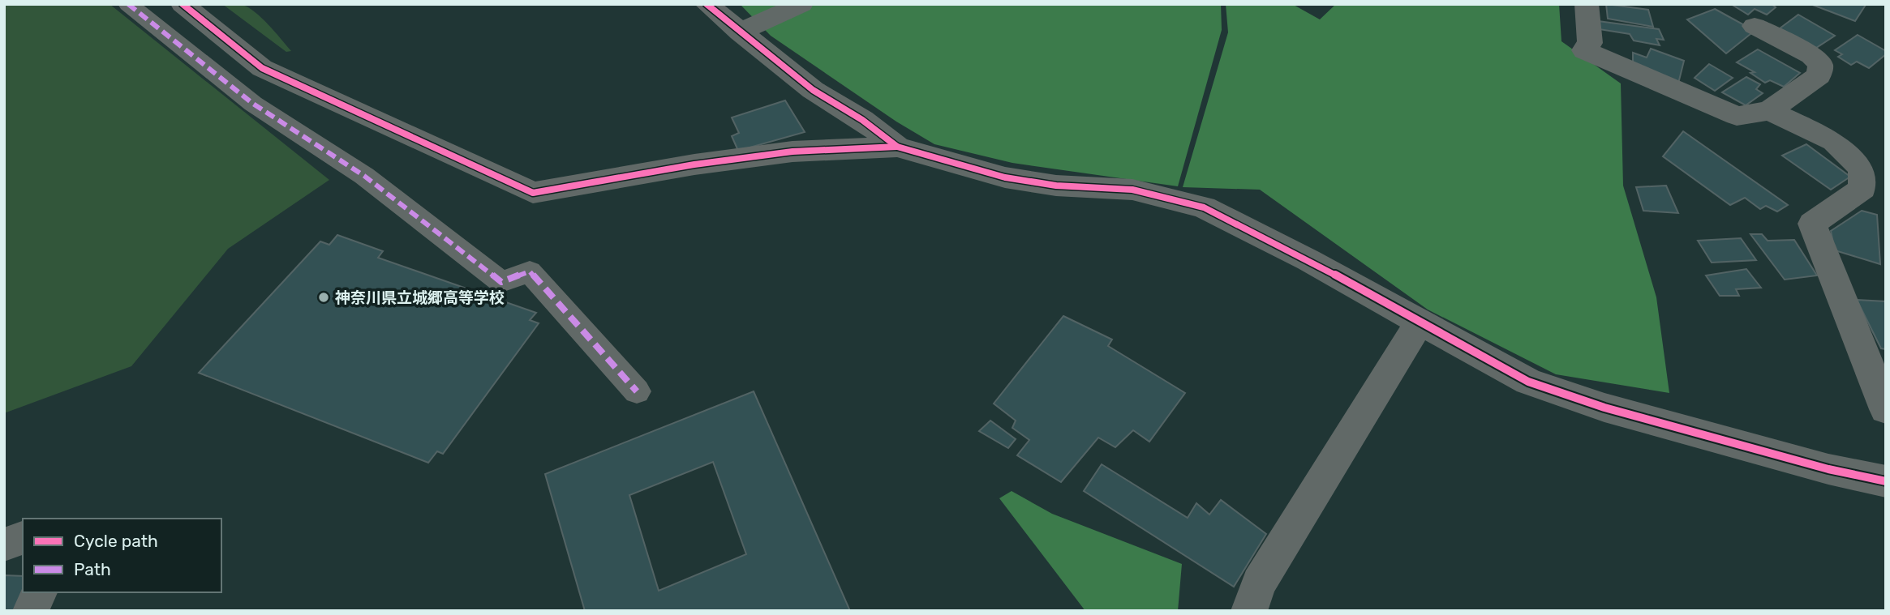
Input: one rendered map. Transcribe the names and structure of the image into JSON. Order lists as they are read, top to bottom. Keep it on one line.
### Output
{"places":["神奈川県立城郷高等学校"],"legend":["Cycle path","Path"]}
